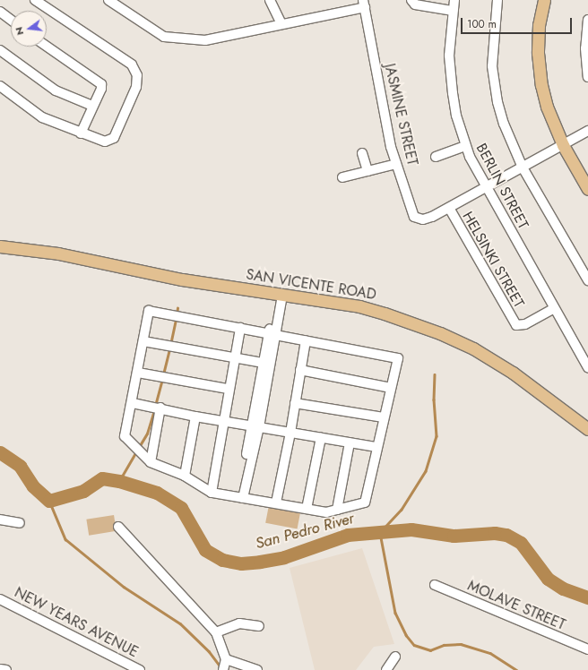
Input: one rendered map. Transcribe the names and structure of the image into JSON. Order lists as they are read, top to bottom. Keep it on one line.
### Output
{"streets":{"main road":["SAN VICENTE ROAD"],"street":["JASMINE STREET","BERLIN STREET","HELSINKI STREET","MOLAVE STREET","NEW YEARS AVENUE"]},"crossings":[["JASMINE STREET","BERLIN STREET"],["JASMINE STREET","HELSINKI STREET"],["BERLIN STREET","HELSINKI STREET"]],"water":["San Pedro River"],"scale_bar":"100 m","north":"left"}
